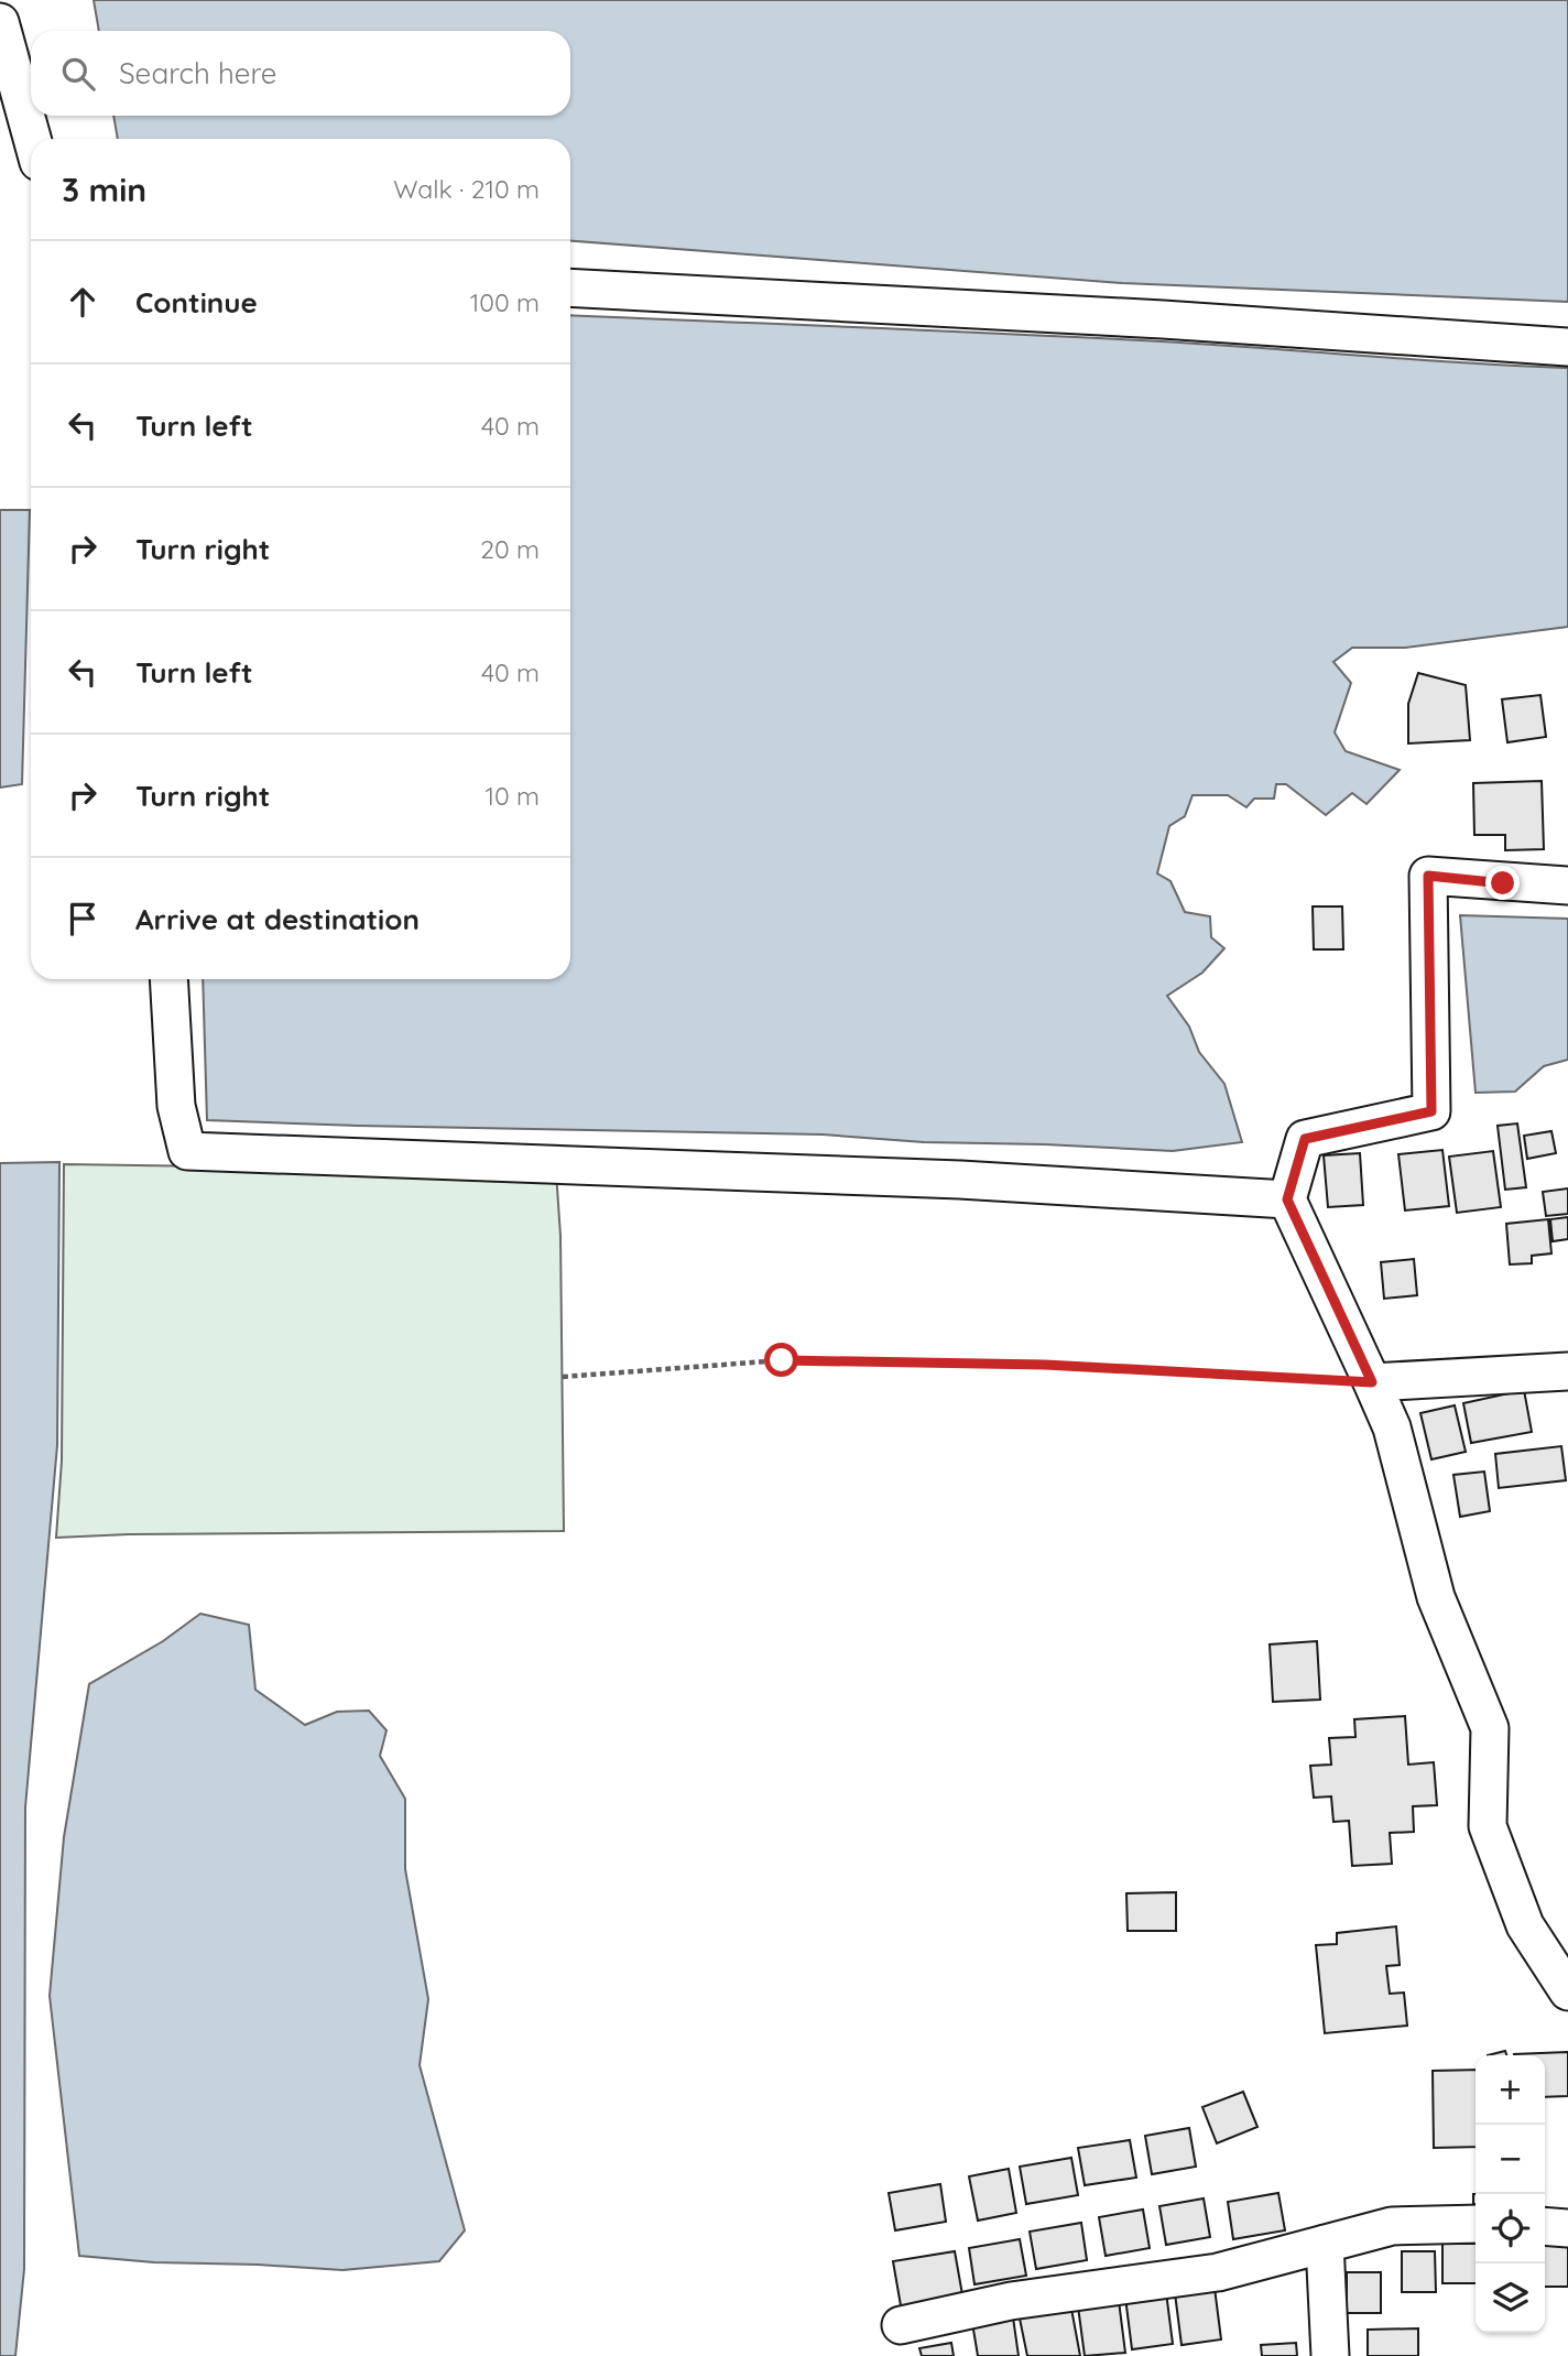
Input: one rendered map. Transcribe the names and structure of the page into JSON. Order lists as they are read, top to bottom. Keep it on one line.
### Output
{"page":{"search":"Search here","heading":["3 min","Walk · 210 m"],"list":[["Continue","100 m"],["Turn left","40 m"],["Turn right","20 m"],["Turn left","40 m"],["Turn right","10 m"],"Arrive at destination"],"map_buttons":["+","−"]}}
